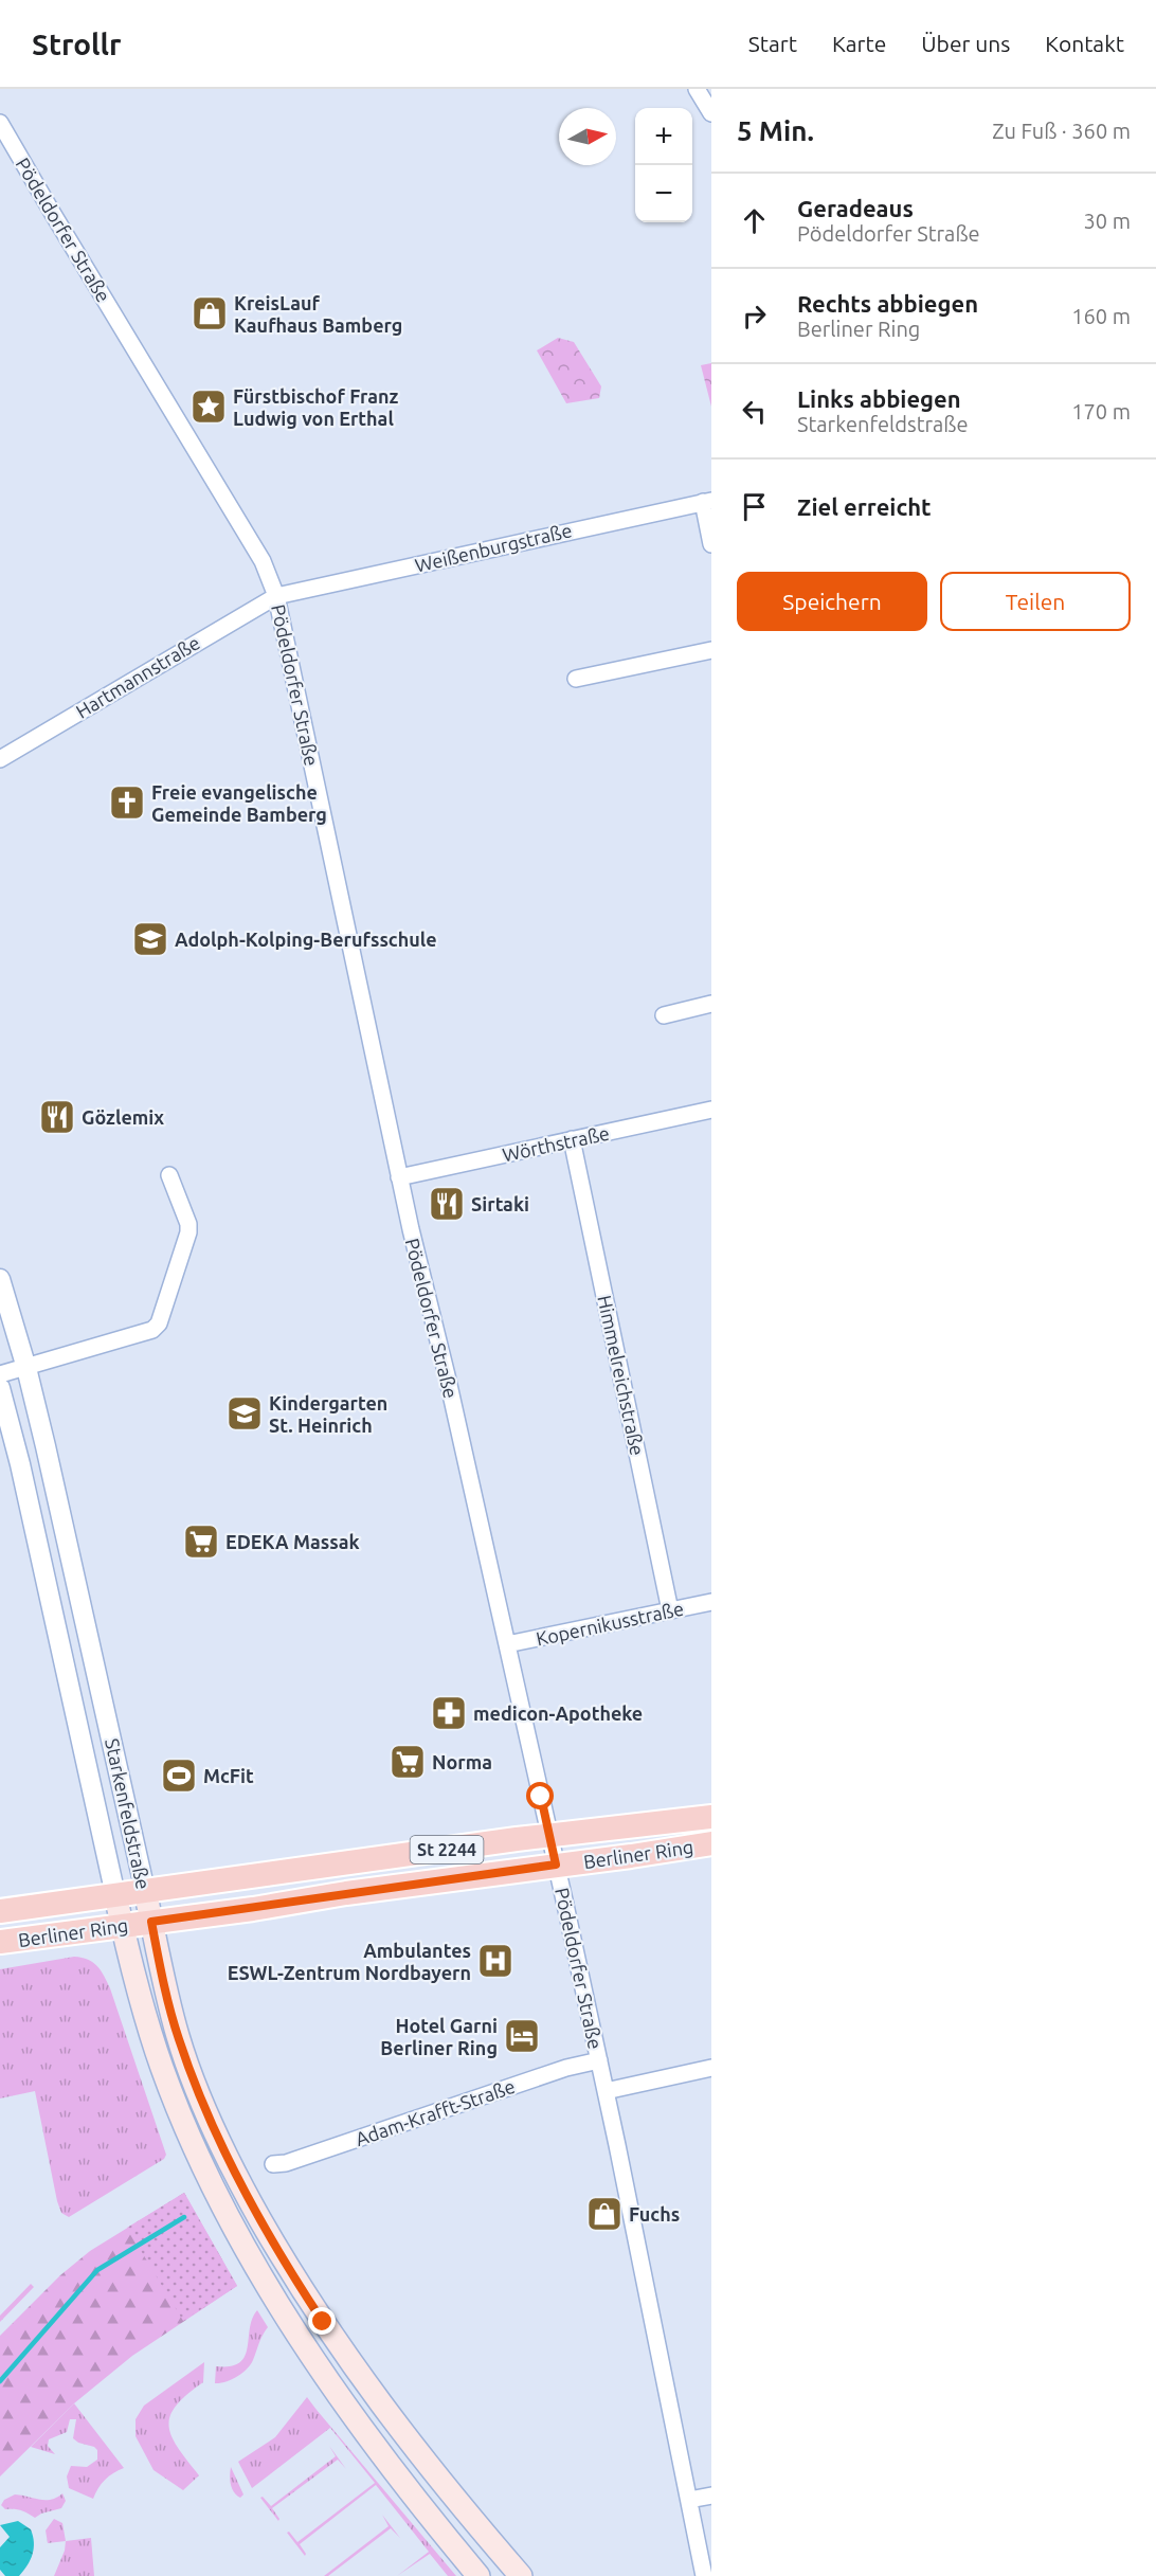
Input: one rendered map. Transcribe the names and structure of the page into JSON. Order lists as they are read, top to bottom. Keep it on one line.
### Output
{"streets":{"main road":["Starkenfeldstraße","St 2244","Berliner Ring"],"street":["Pödeldorfer Straße","Weißenburgstraße","Hartmannstraße","Wörthstraße","Himmelreichstraße","Kopernikusstraße","Adam-Krafft-Straße"]},"crossings":[["Pödeldorfer Straße","Weißenburgstraße"],["Pödeldorfer Straße","Hartmannstraße"],["Pödeldorfer Straße","Wörthstraße"],["Pödeldorfer Straße","Kopernikusstraße"],["Pödeldorfer Straße","Berliner Ring"],["Pödeldorfer Straße","Adam-Krafft-Straße"],["Weißenburgstraße","Hartmannstraße"],["Wörthstraße","Himmelreichstraße"],["Himmelreichstraße","Kopernikusstraße"],["Starkenfeldstraße","Berliner Ring"]],"places":{"shop":["KreisLauf Kaufhaus Bamberg","Fuchs"],"place":["Fürstbischof Franz Ludwig von Erthal"],"church":["Freie evangelische Gemeinde Bamberg"],"school or university":["Adolph-Kolping-Berufsschule","Kindergarten St. Heinrich"],"restaurant":["Gözlemix","Sirtaki"],"supermarket":["EDEKA Massak","Norma"],"pharmacy":["medicon-Apotheke"],"sports":["McFit"],"hospital":["Ambulantes ESWL-Zentrum Nordbayern"],"hotel":["Hotel Garni Berliner Ring"]},"north":"right","page":{"header":"Strollr","nav":["Start","Karte","Über uns","Kontakt"],"heading":["5 Min.","Zu Fuß · 360 m"],"map_buttons":["+","−"],"list":[["Geradeaus","Pödeldorfer Straße","30 m"],["Rechts abbiegen","Berliner Ring","160 m"],["Links abbiegen","Starkenfeldstraße","170 m"],"Ziel erreicht"],"buttons":["Speichern","Teilen"]}}
